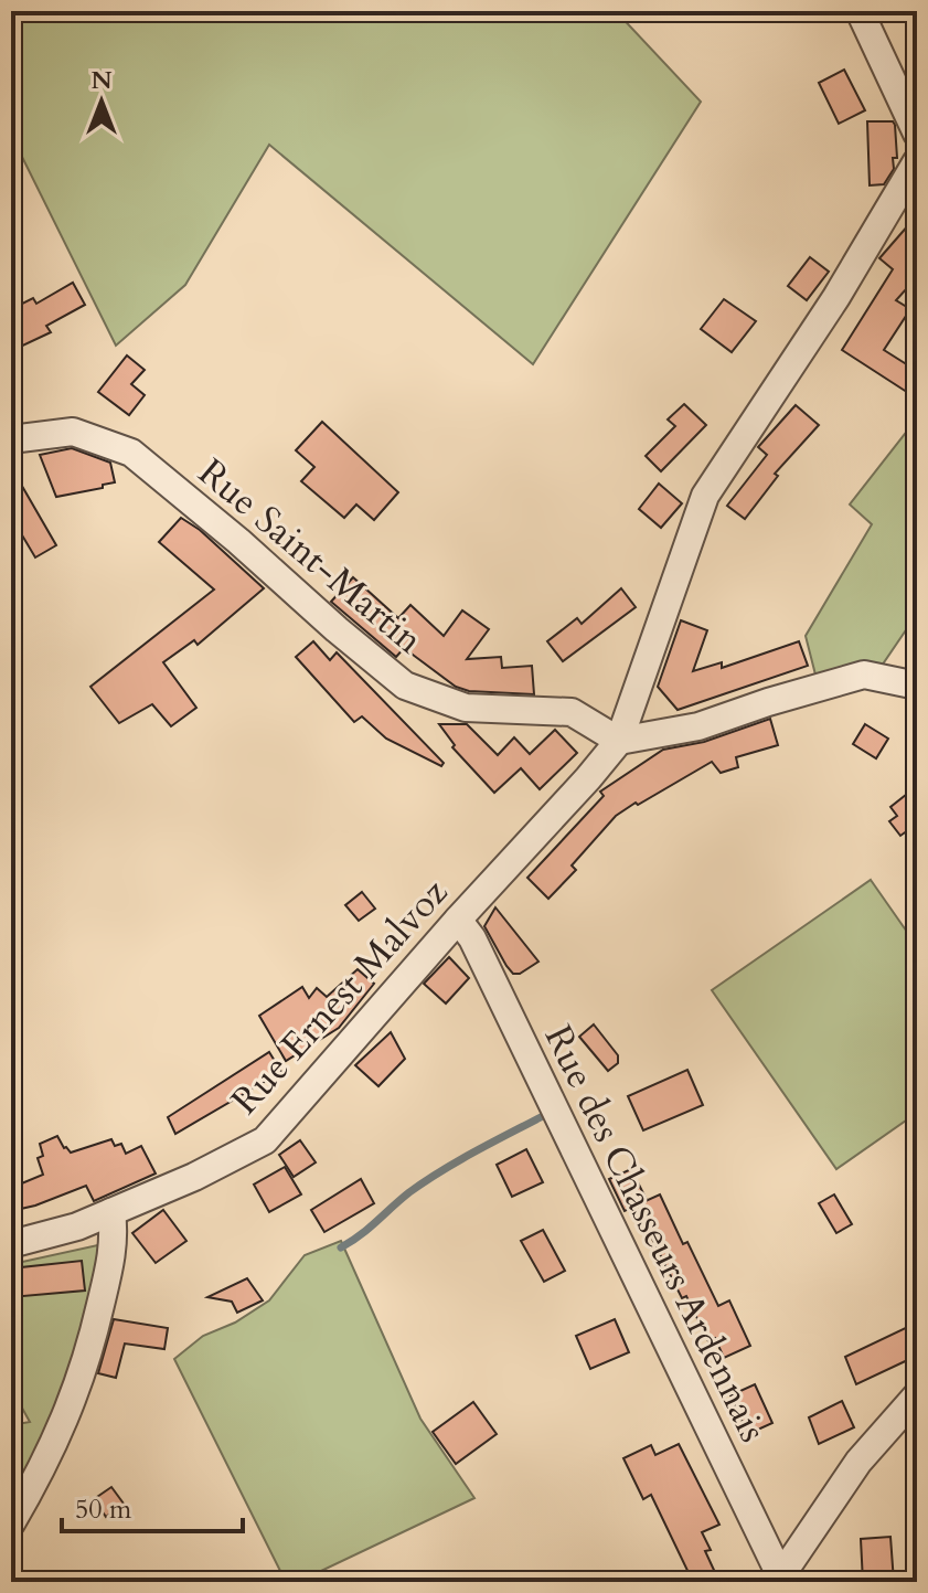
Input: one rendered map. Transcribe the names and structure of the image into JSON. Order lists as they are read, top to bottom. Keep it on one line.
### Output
{"streets":{"street":["Rue Saint-Martin","Rue Ernest Malvoz","Rue des Chasseurs Ardennais"]},"crossings":[["Rue Saint-Martin","Rue Ernest Malvoz"],["Rue Ernest Malvoz","Rue des Chasseurs Ardennais"]],"scale_bar":"50 m","north":"top"}
